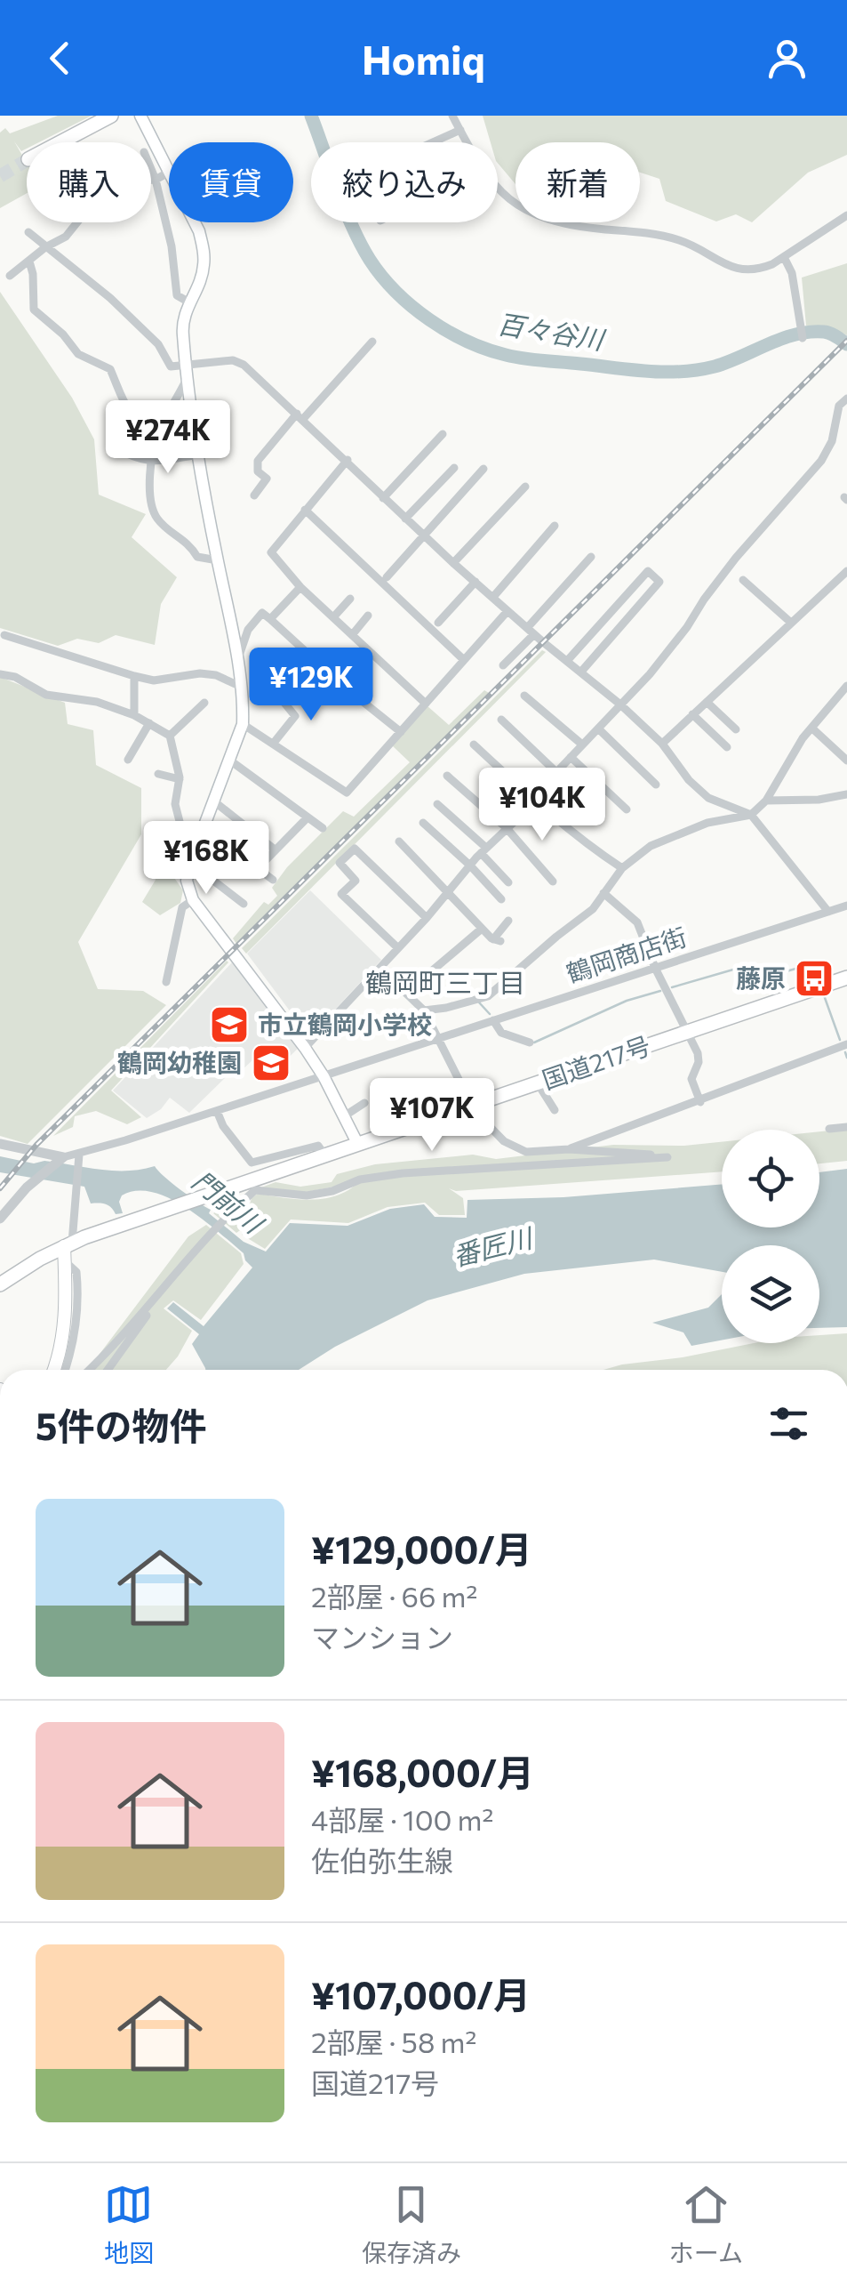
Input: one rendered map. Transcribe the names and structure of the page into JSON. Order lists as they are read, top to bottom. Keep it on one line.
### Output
{"streets":{"highway":["国道217号"],"street":["鶴岡商店街"]},"districts":["鶴岡町三丁目"],"water":["百々谷川","門前川","番匠川"],"places":{"bus stop":["藤原"],"school or university":["市立鶴岡小学校","鶴岡幼稚園"]},"page":{"header":"Homiq","chip":["購入","賃貸","絞り込み","新着"],"price":["¥274K","¥129K","¥104K","¥168K","¥107K"],"heading":"5件の物件","list":[{"name":"¥129,000/月","note":"2部屋 · 66 m² · マンション"},{"name":"¥168,000/月","note":"4部屋 · 100 m² · 佐伯弥生線"},{"name":"¥107,000/月","note":"2部屋 · 58 m² · 国道217号"}],"tabs":["地図","保存済み","ホーム"]}}
